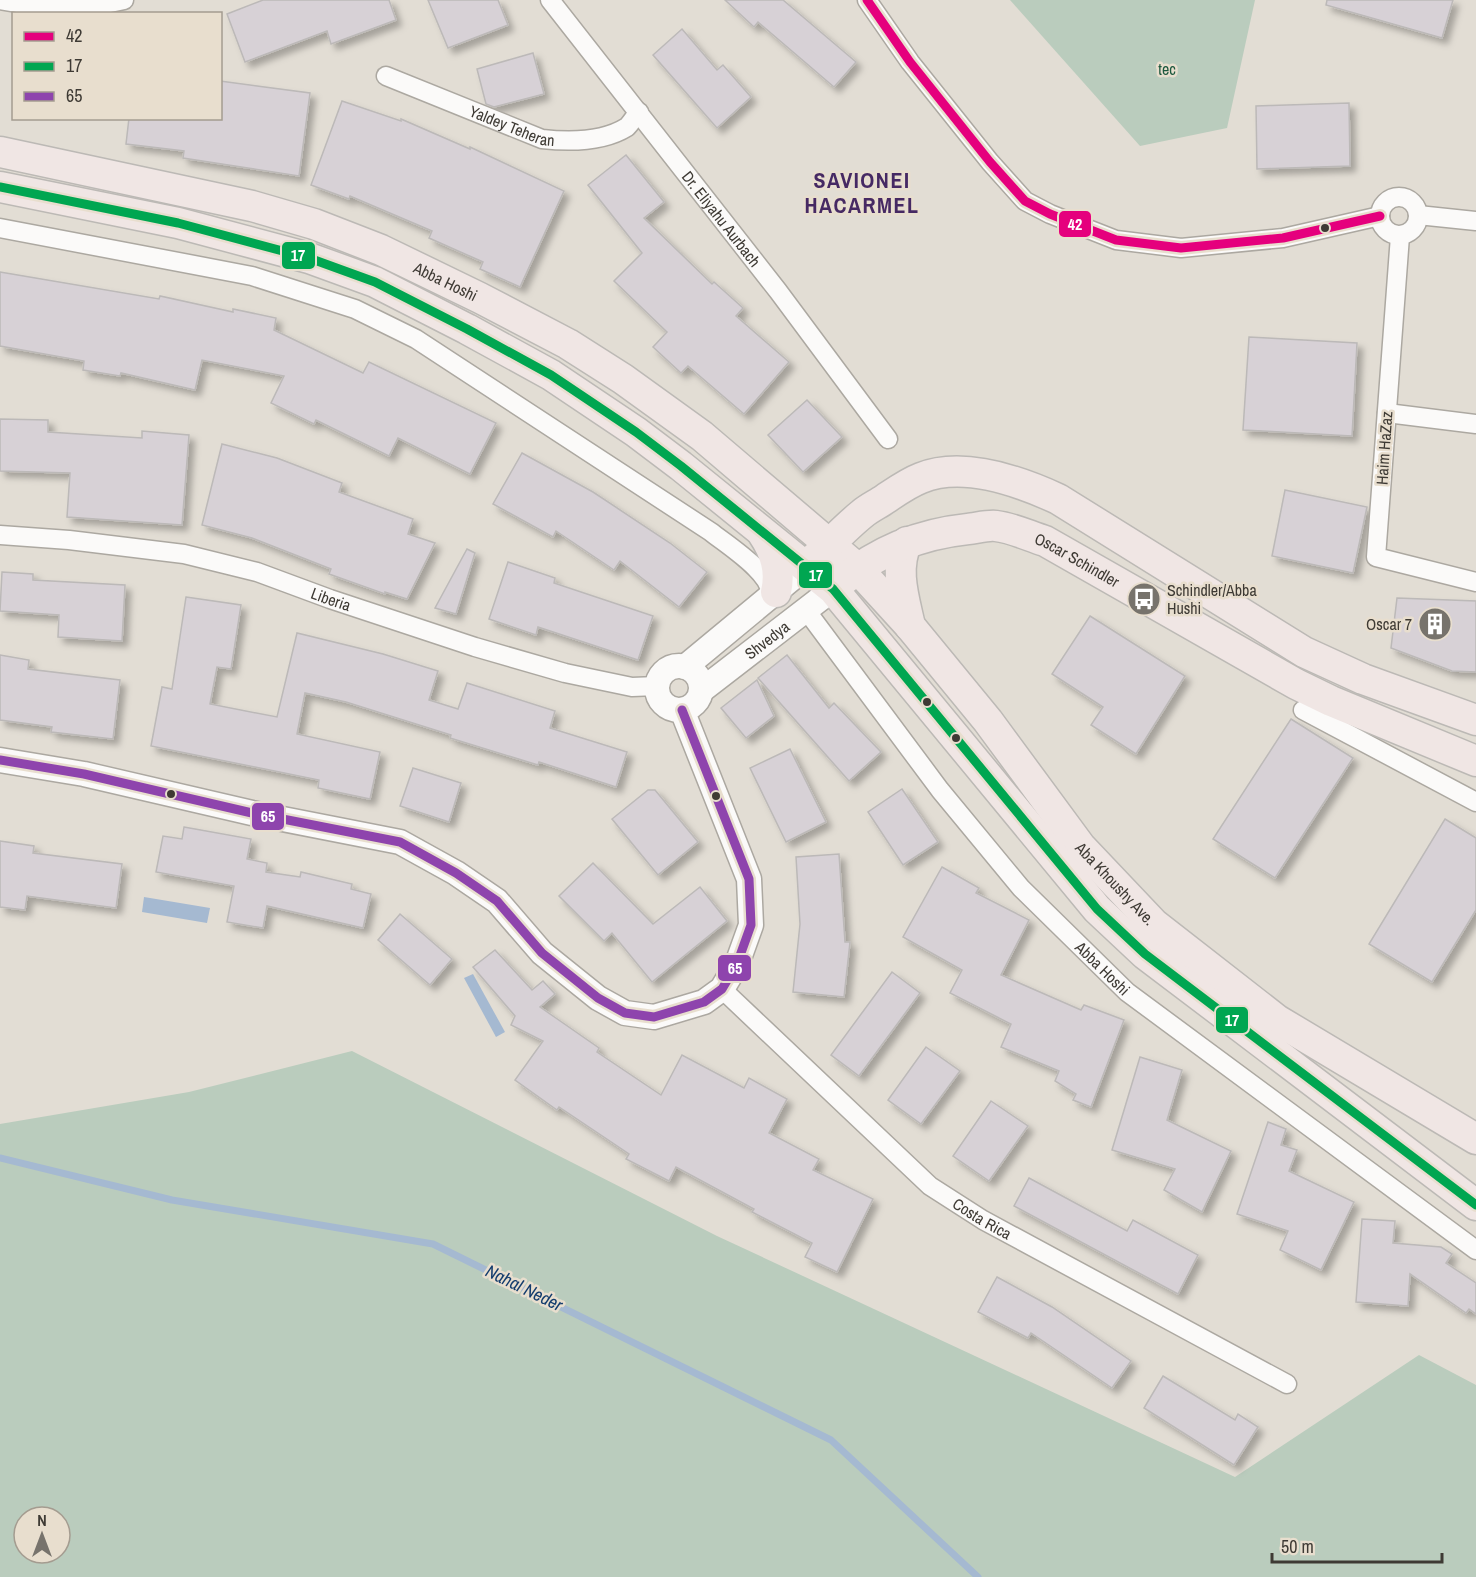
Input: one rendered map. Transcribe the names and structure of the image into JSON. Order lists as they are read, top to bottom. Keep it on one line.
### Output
{"streets":{"main road":["Abba Hoshi","Oscar Schindler","Aba Khoushy Ave."],"street":["Yaldey Teheran","Dr. Eliyahu Aurbach","Haim HaZaz","Liberia","Shvedya","Costa Rica"]},"crossings":[["Yaldey Teheran","Dr. Eliyahu Aurbach"],["Abba Hoshi","Oscar Schindler"],["Abba Hoshi","Shvedya"],["Abba Hoshi","Aba Khoushy Ave."],["Oscar Schindler","Shvedya"],["Oscar Schindler","Aba Khoushy Ave."],["Liberia","Shvedya"],["Shvedya","Aba Khoushy Ave."]],"districts":["SAVIONEI HACARMEL"],"water":["Nahal Neder"],"parks":["tec"],"places":{"bus stop":["Schindler/Abba Hushi"],"building":["Oscar 7"]},"lines":["transit line 42","transit line 17","transit line 65"],"legend":["42","17","65"],"scale_bar":"50 m","north":"top"}
